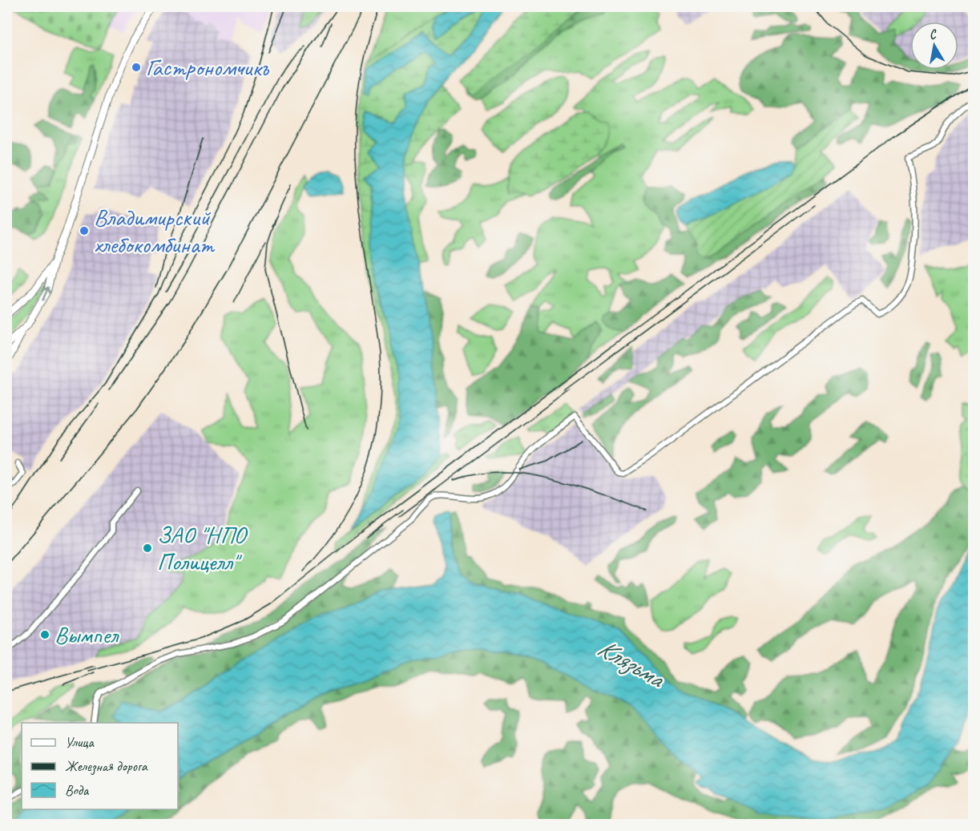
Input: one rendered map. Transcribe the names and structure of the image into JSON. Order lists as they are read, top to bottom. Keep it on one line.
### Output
{"water":["Клязьма"],"places":["Гастрономчикъ","Владимирский хлебокомбинат","ЗАО \"НПО Полицелл\"","Вымпел"],"legend":["Улица","Железная дорога","Вода"],"north":"top"}
